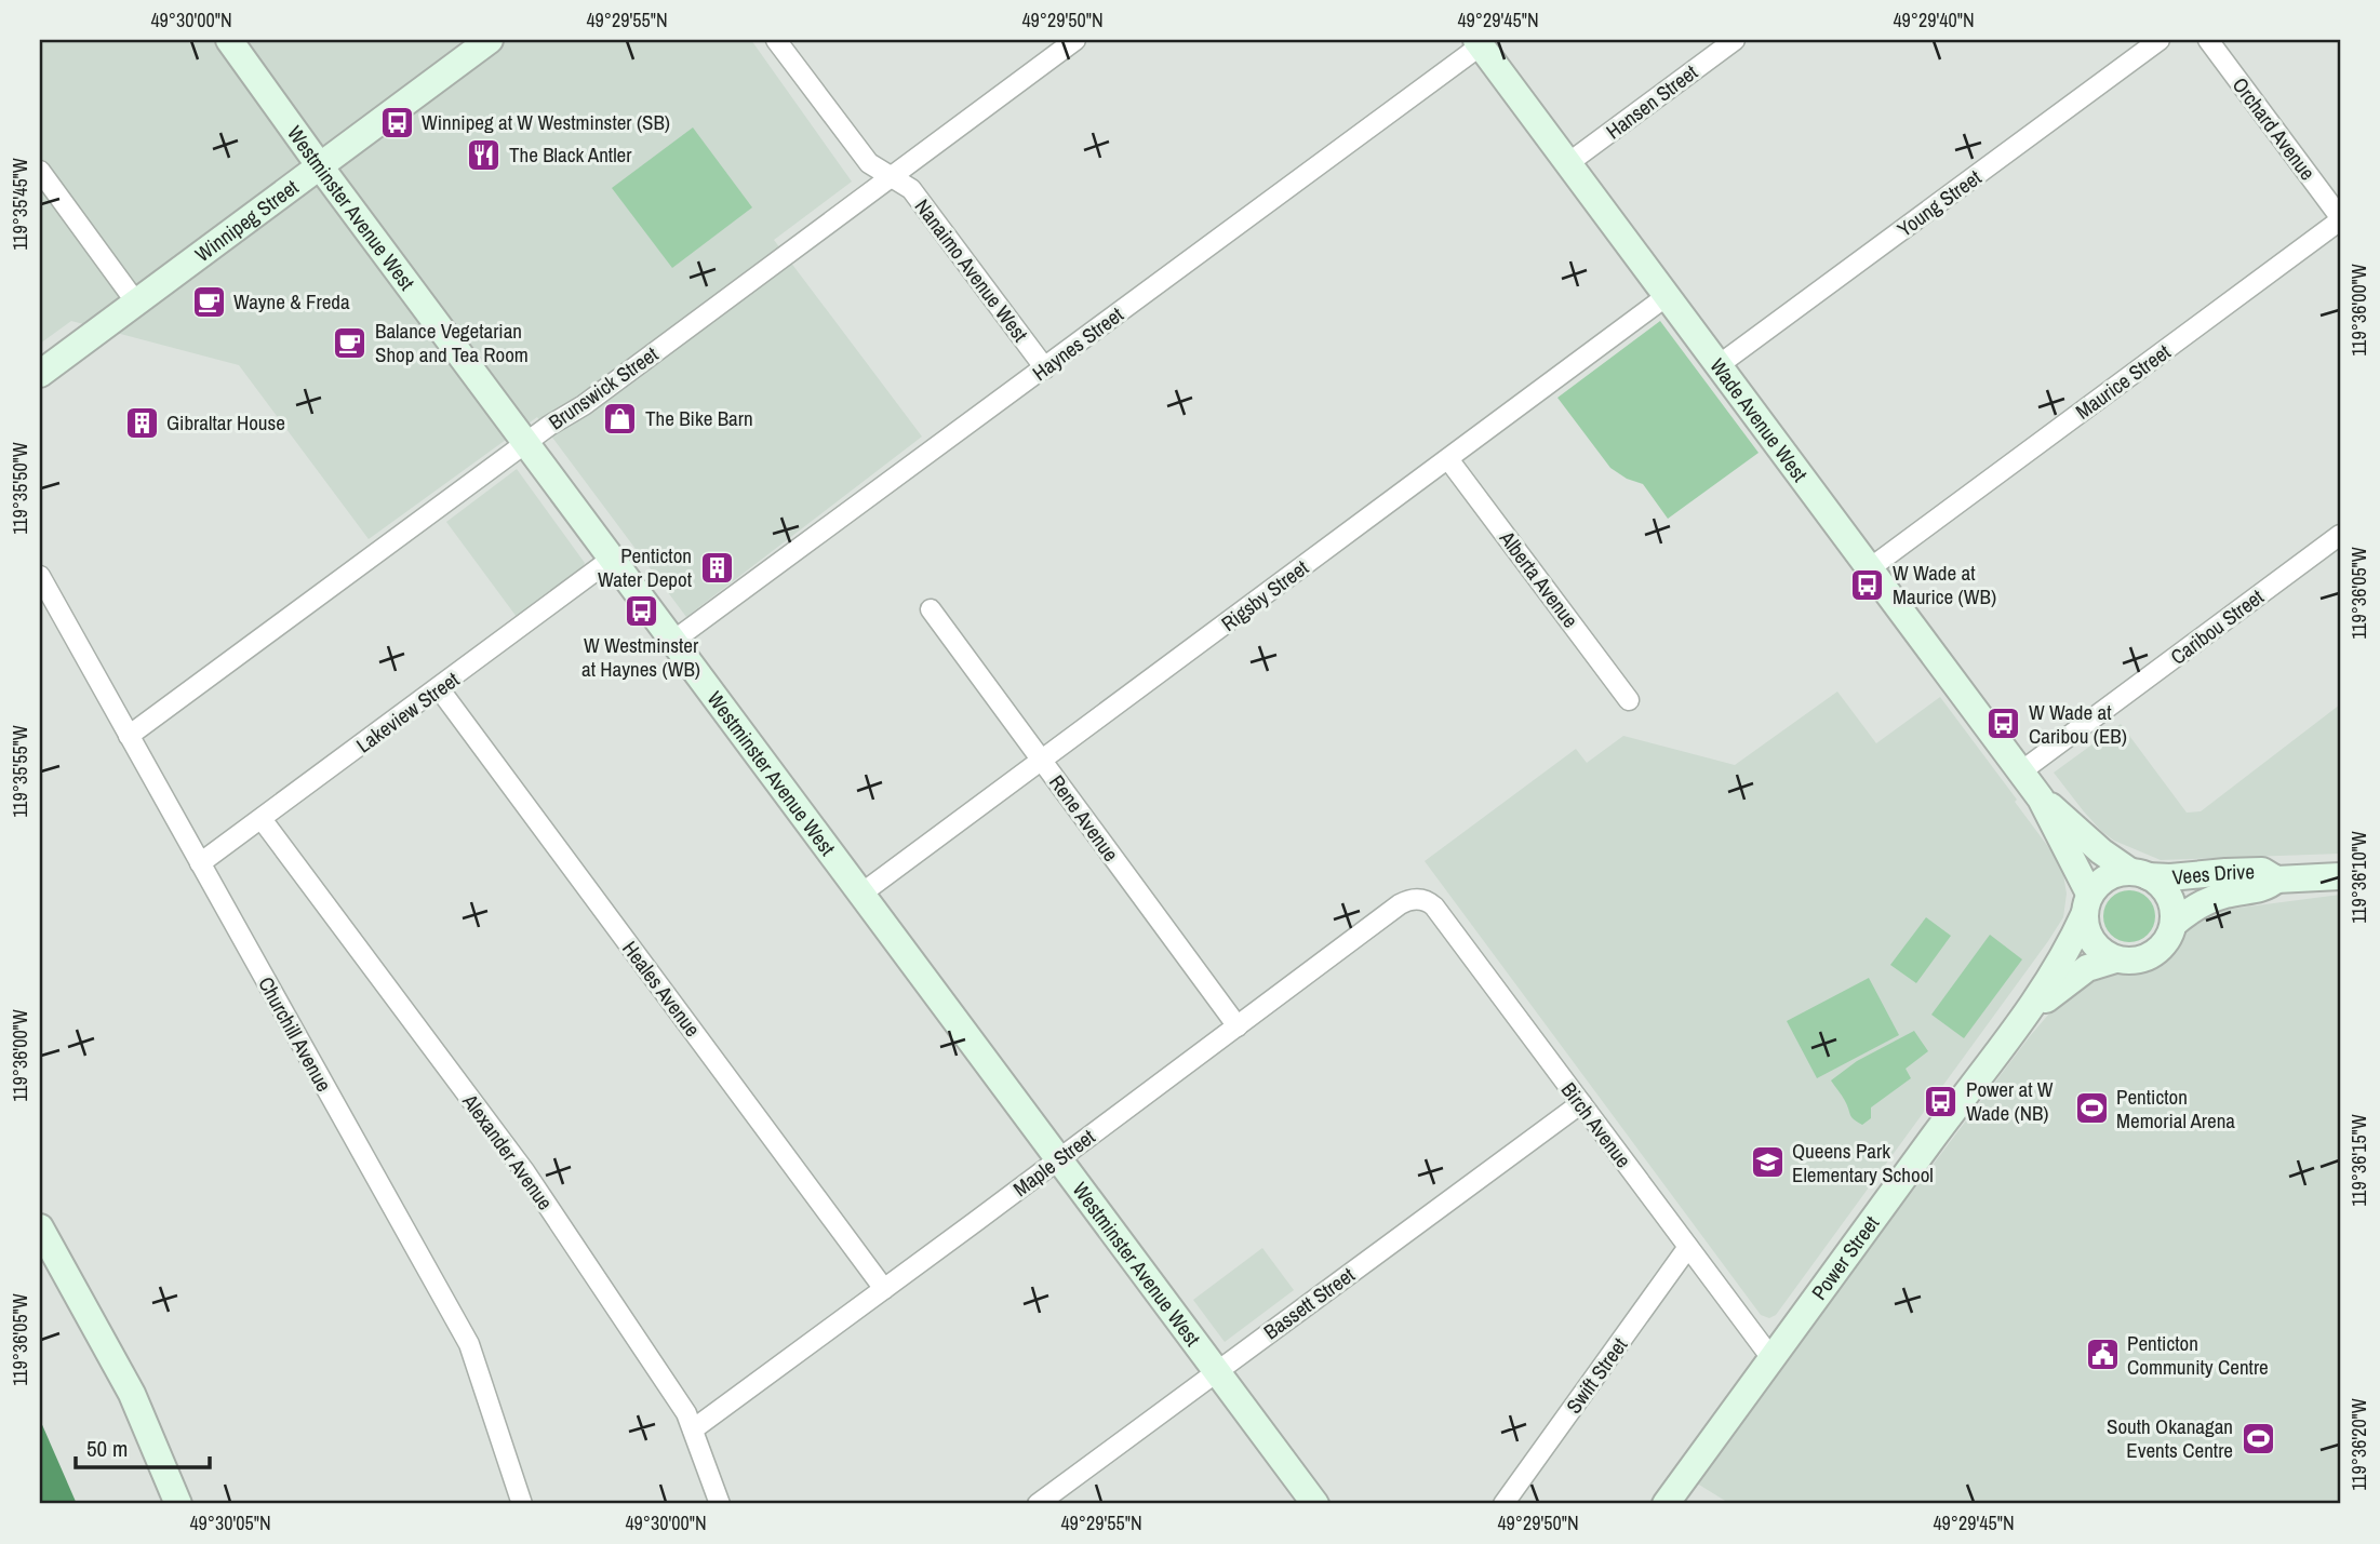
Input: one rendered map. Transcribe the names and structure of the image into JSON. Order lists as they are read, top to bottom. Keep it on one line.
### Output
{"streets":{"street":["Hansen Street","Orchard Avenue","Young Street","Westminster Avenue West","Winnipeg Street","Nanaimo Avenue West","Haynes Street","Maurice Street","Brunswick Street","Wade Avenue West","Alberta Avenue","Rigsby Street","Caribou Street","Lakeview Street","Rene Avenue","Vees Drive","Heales Avenue","Churchill Avenue","Birch Avenue","Alexander Avenue","Maple Street","Power Street","Bassett Street","Swift Street"]},"crossings":[["Hansen Street","Wade Avenue West"],["Orchard Avenue","Maurice Street"],["Young Street","Wade Avenue West"],["Westminster Avenue West","Winnipeg Street"],["Westminster Avenue West","Haynes Street"],["Westminster Avenue West","Brunswick Street"],["Westminster Avenue West","Rigsby Street"],["Westminster Avenue West","Lakeview Street"],["Westminster Avenue West","Maple Street"],["Westminster Avenue West","Bassett Street"],["Nanaimo Avenue West","Haynes Street"],["Nanaimo Avenue West","Brunswick Street"],["Haynes Street","Wade Avenue West"],["Maurice Street","Wade Avenue West"],["Brunswick Street","Churchill Avenue"],["Wade Avenue West","Rigsby Street"],["Wade Avenue West","Caribou Street"],["Wade Avenue West","Vees Drive"],["Wade Avenue West","Power Street"],["Alberta Avenue","Rigsby Street"],["Rigsby Street","Rene Avenue"],["Lakeview Street","Heales Avenue"],["Lakeview Street","Churchill Avenue"],["Lakeview Street","Alexander Avenue"],["Rene Avenue","Maple Street"],["Vees Drive","Power Street"],["Heales Avenue","Maple Street"],["Birch Avenue","Maple Street"],["Birch Avenue","Power Street"],["Birch Avenue","Bassett Street"],["Birch Avenue","Swift Street"],["Alexander Avenue","Maple Street"]],"places":{"bus stop":["Winnipeg at W Westminster (SB)","W Wade at Maurice (WB)","W Westminster at Haynes (WB)","W Wade at Caribou (EB)","Power at W Wade (NB)"],"restaurant":["The Black Antler"],"cafe":["Wayne & Freda","Balance Vegetarian Shop and Tea Room"],"shop":["The Bike Barn"],"building":["Gibraltar House","Penticton Water Depot"],"sports":["Penticton Memorial Arena","South Okanagan Events Centre"],"school or university":["Queens Park Elementary School"],"public building":["Penticton Community Centre"]},"scale_bar":"50 m","coordinates":["49°30'00\"N","49°29'55\"N","49°29'50\"N","49°29'45\"N","49°29'40\"N","119°35'45\"W","119°36'00\"W","119°35'50\"W","119°36'05\"W","119°35'55\"W","119°36'10\"W","119°36'15\"W","119°36'20\"W","49°30'05\"N"]}
